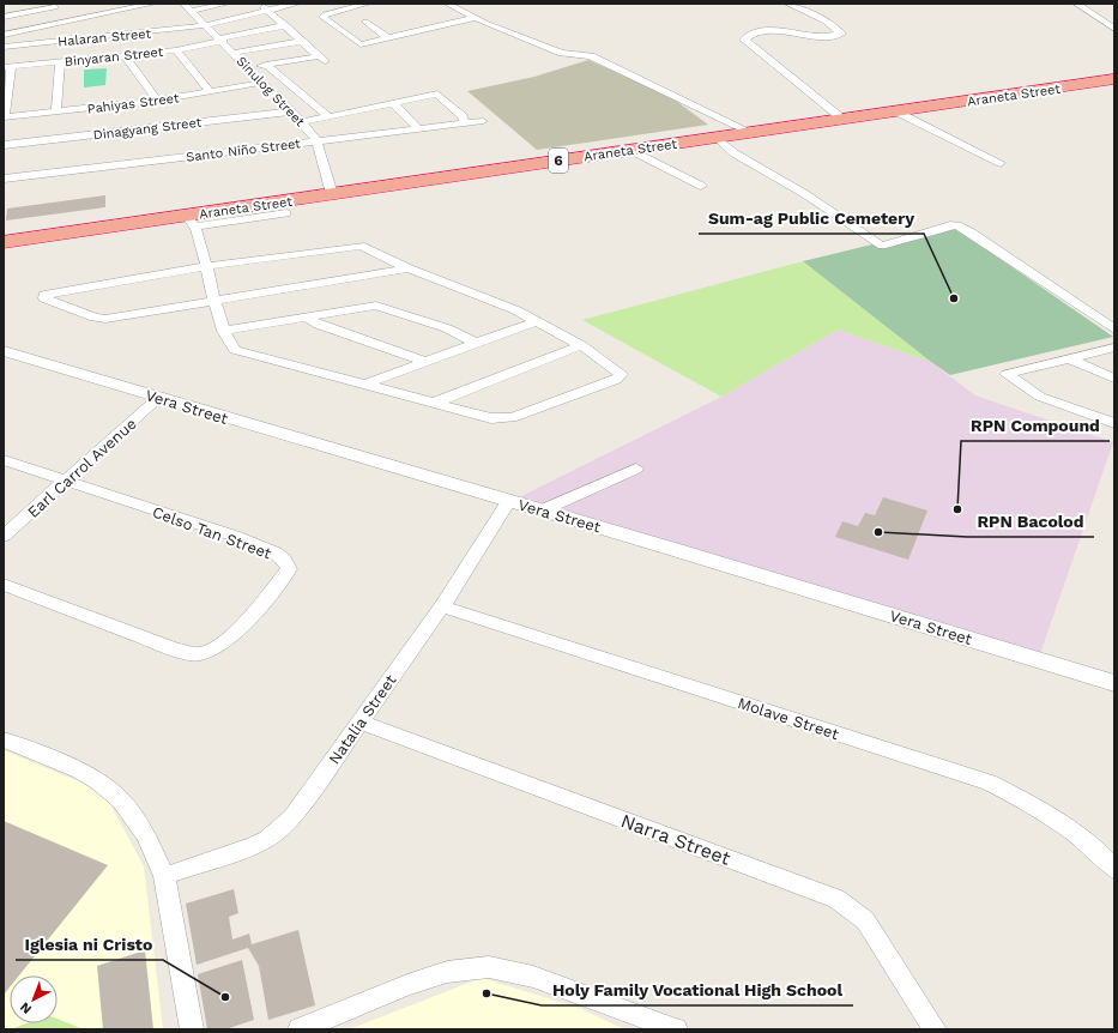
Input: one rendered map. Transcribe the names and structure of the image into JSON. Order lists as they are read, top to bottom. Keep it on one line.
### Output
{"streets":{"highway":["Araneta Street","6"],"street":["Halaran Street","Binyaran Street","Sinulog Street","Pahiyas Street","Dinagyang Street","Santo Niño Street","Vera Street","Earl Carrol Avenue","Celso Tan Street","Molave Street","Natalia Street","Narra Street"]},"crossings":[["Halaran Street","Sinulog Street"],["Binyaran Street","Sinulog Street"],["Sinulog Street","Araneta Street"],["Sinulog Street","Pahiyas Street"],["Sinulog Street","Dinagyang Street"],["Sinulog Street","Santo Niño Street"],["Vera Street","Earl Carrol Avenue"],["Vera Street","Natalia Street"],["Earl Carrol Avenue","Celso Tan Street"],["Molave Street","Natalia Street"],["Natalia Street","Narra Street"]],"places":["Sum-ag Public Cemetery","RPN Compound","RPN Bacolod","Holy Family Vocational High School","Iglesia ni Cristo"],"north":"bottom left"}
